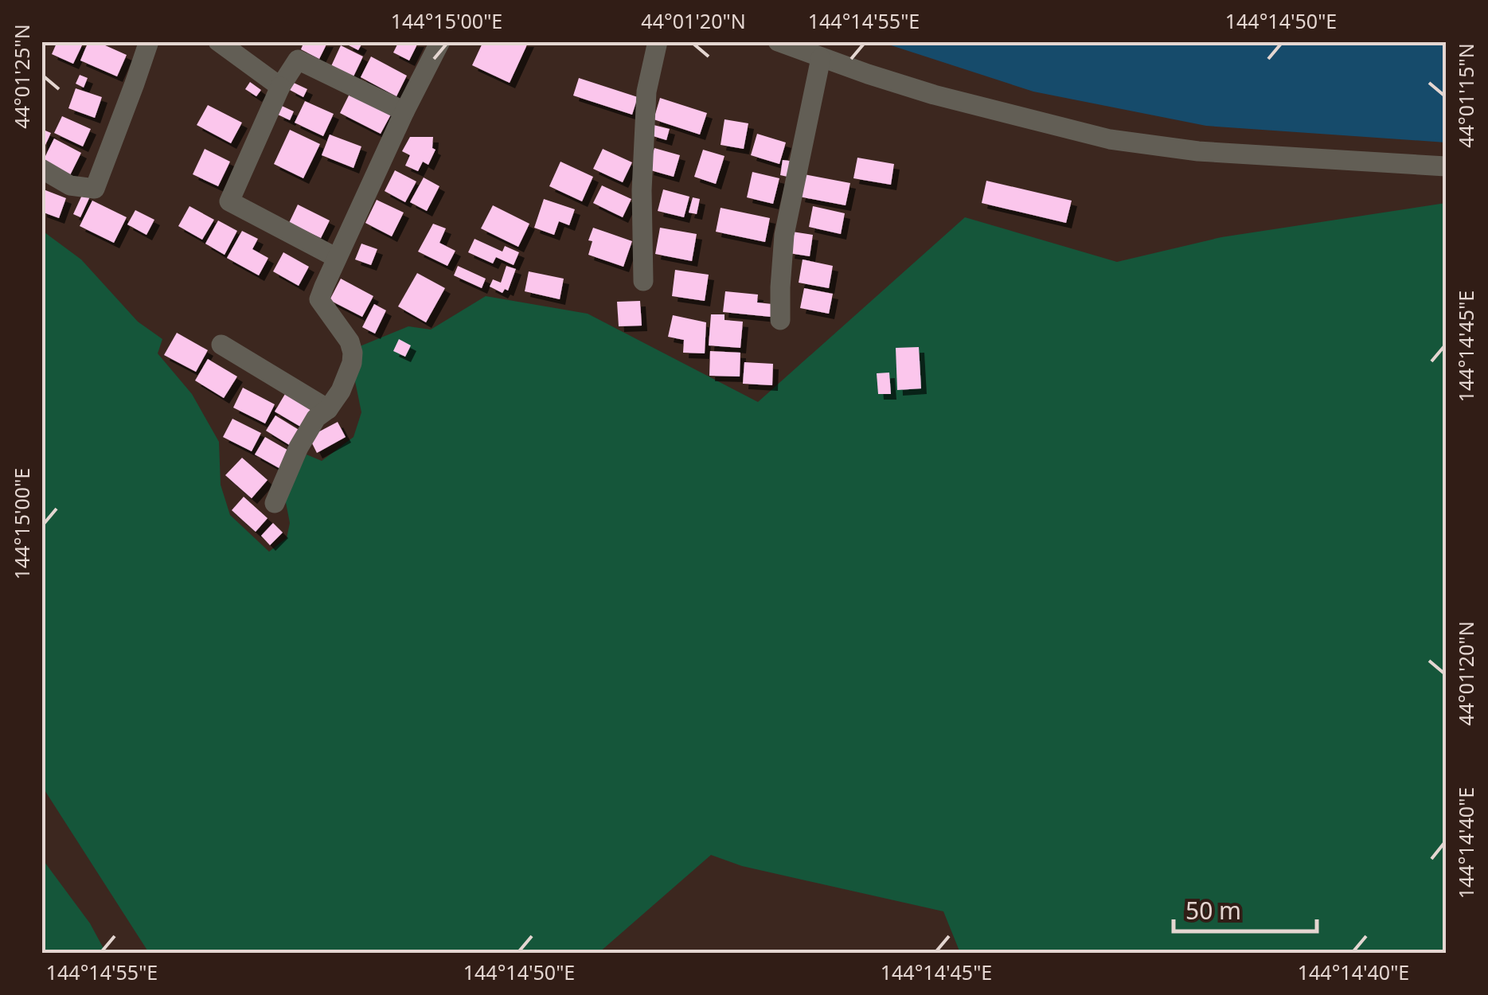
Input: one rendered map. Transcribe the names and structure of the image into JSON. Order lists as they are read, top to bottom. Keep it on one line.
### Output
{"scale_bar":"50 m","coordinates":["144°15'00\"E","44°01'20\"N","144°14'55\"E","144°14'50\"E","44°01'25\"N","44°01'15\"N","144°14'45\"E","144°14'40\"E"]}
